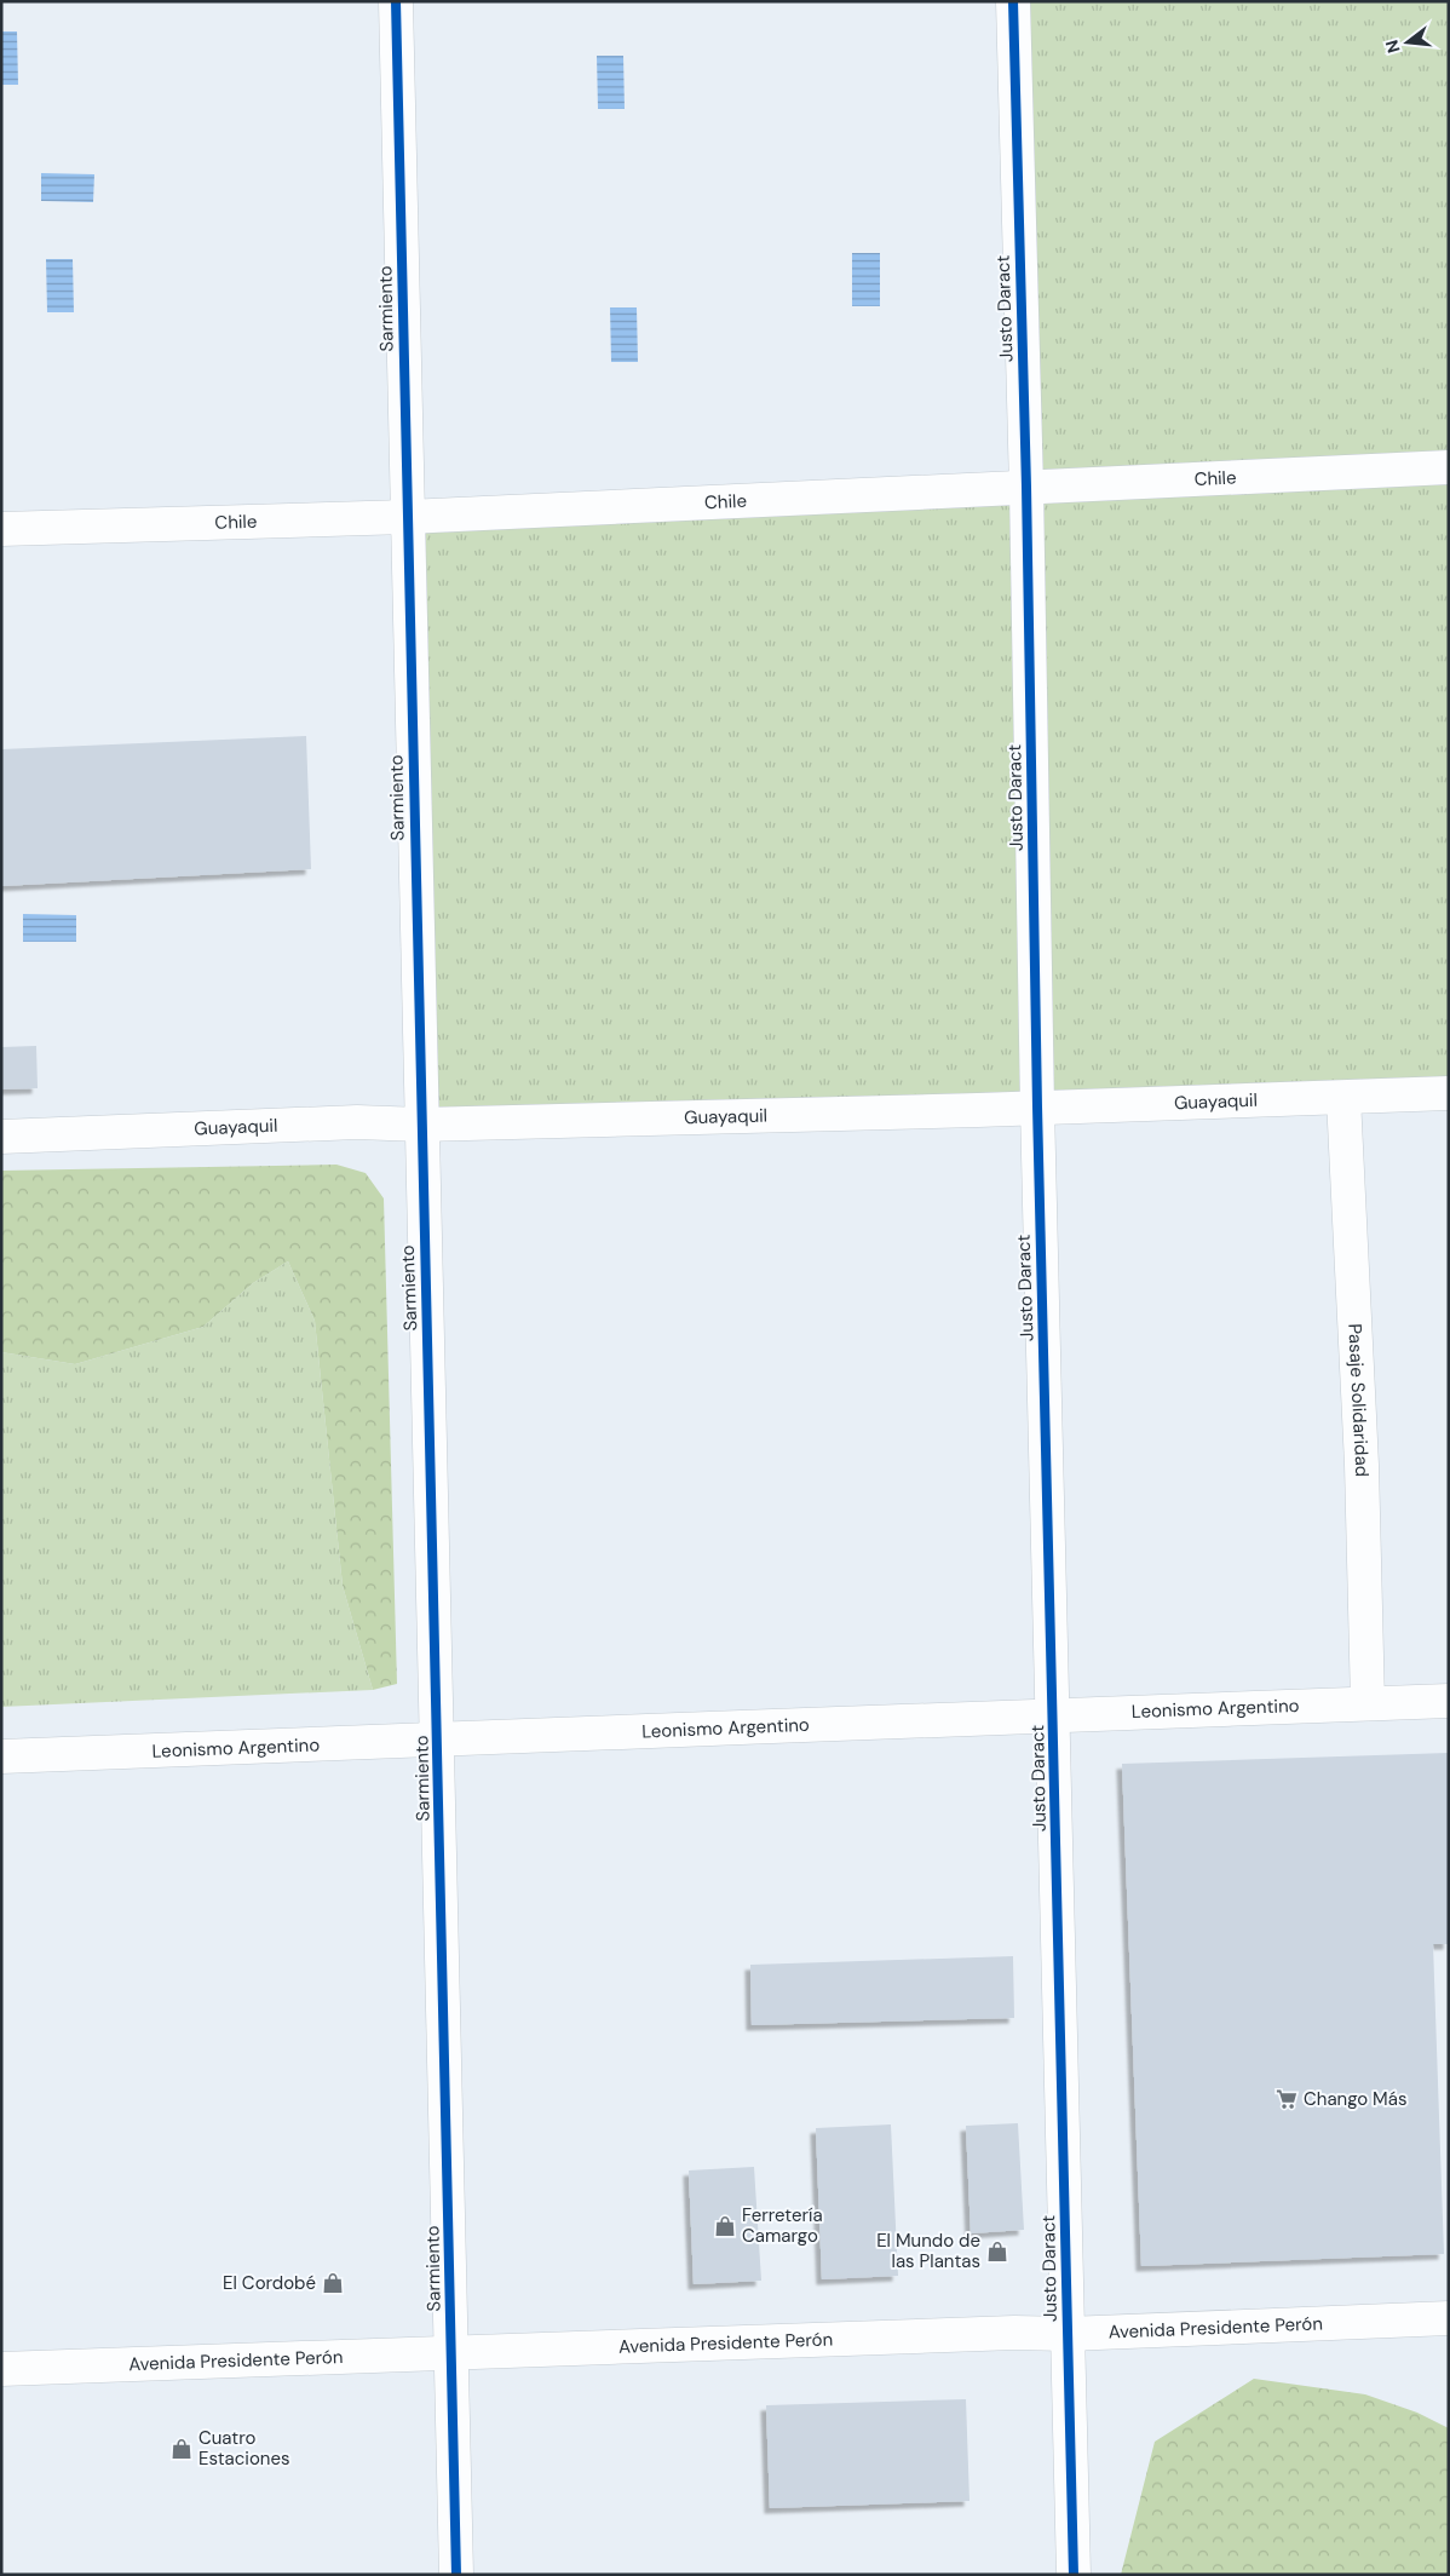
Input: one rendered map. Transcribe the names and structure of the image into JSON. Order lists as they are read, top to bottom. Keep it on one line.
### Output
{"streets":{"street":["Sarmiento","Justo Daract","Chile","Guayaquil","Pasaje Solidaridad","Leonismo Argentino","Avenida Presidente Perón"]},"crossings":[["Sarmiento","Chile"],["Sarmiento","Guayaquil"],["Sarmiento","Leonismo Argentino"],["Sarmiento","Avenida Presidente Perón"],["Justo Daract","Chile"],["Justo Daract","Guayaquil"],["Justo Daract","Leonismo Argentino"],["Justo Daract","Avenida Presidente Perón"],["Guayaquil","Pasaje Solidaridad"],["Pasaje Solidaridad","Leonismo Argentino"]],"places":{"supermarket":["Chango Más"],"shop":["Ferretería Camargo","El Mundo de las Plantas","El Cordobé","Cuatro Estaciones"]},"north":"left"}
